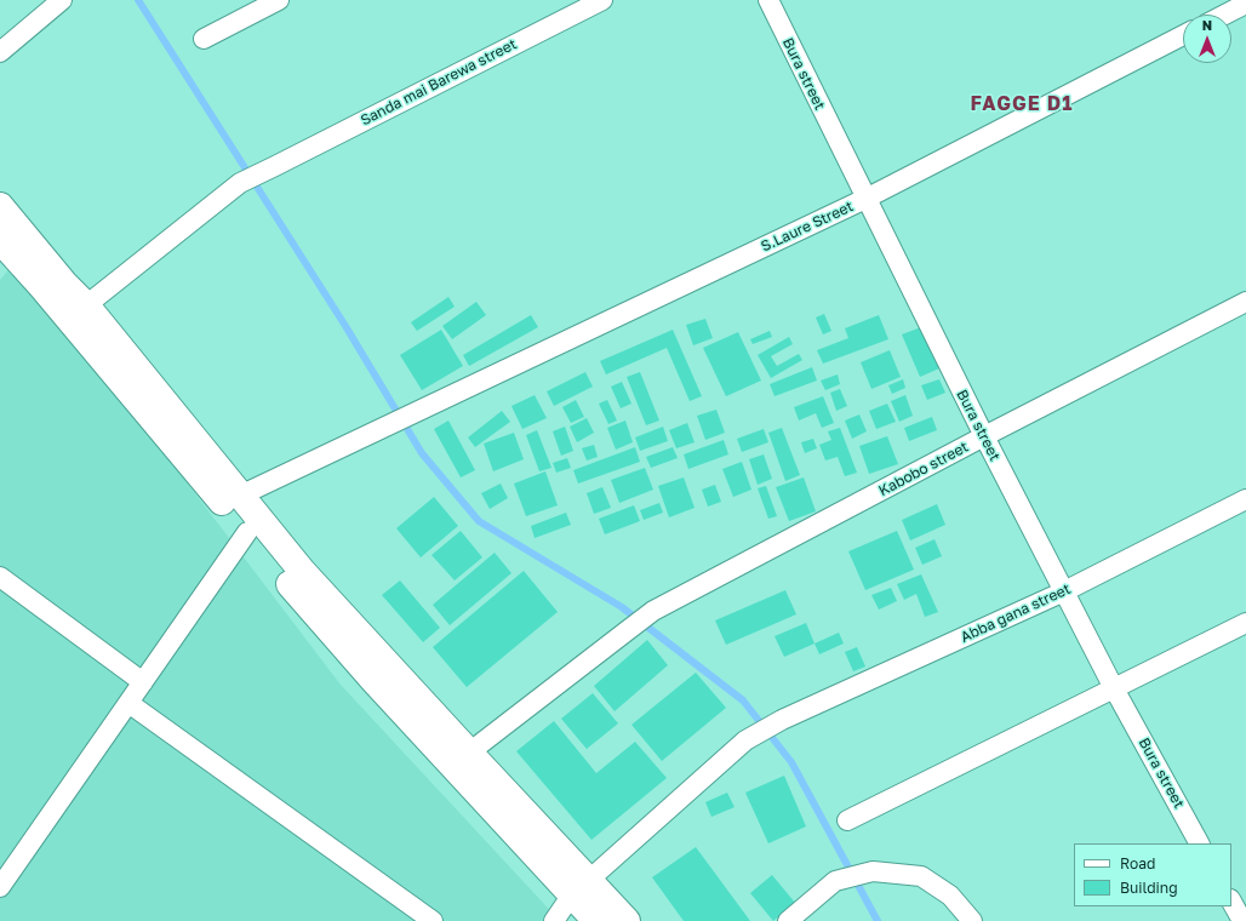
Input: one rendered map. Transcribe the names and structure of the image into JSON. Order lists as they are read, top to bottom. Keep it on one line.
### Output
{"streets":{"street":["Bura street","Sanda mai Barewa street","S.Laure Street","Kabobo street","Abba gana street"]},"crossings":[["Bura street","S.Laure Street"],["Bura street","Kabobo street"],["Bura street","Abba gana street"]],"districts":["FAGGE D1"],"legend":["Road","Building"],"north":"top"}
